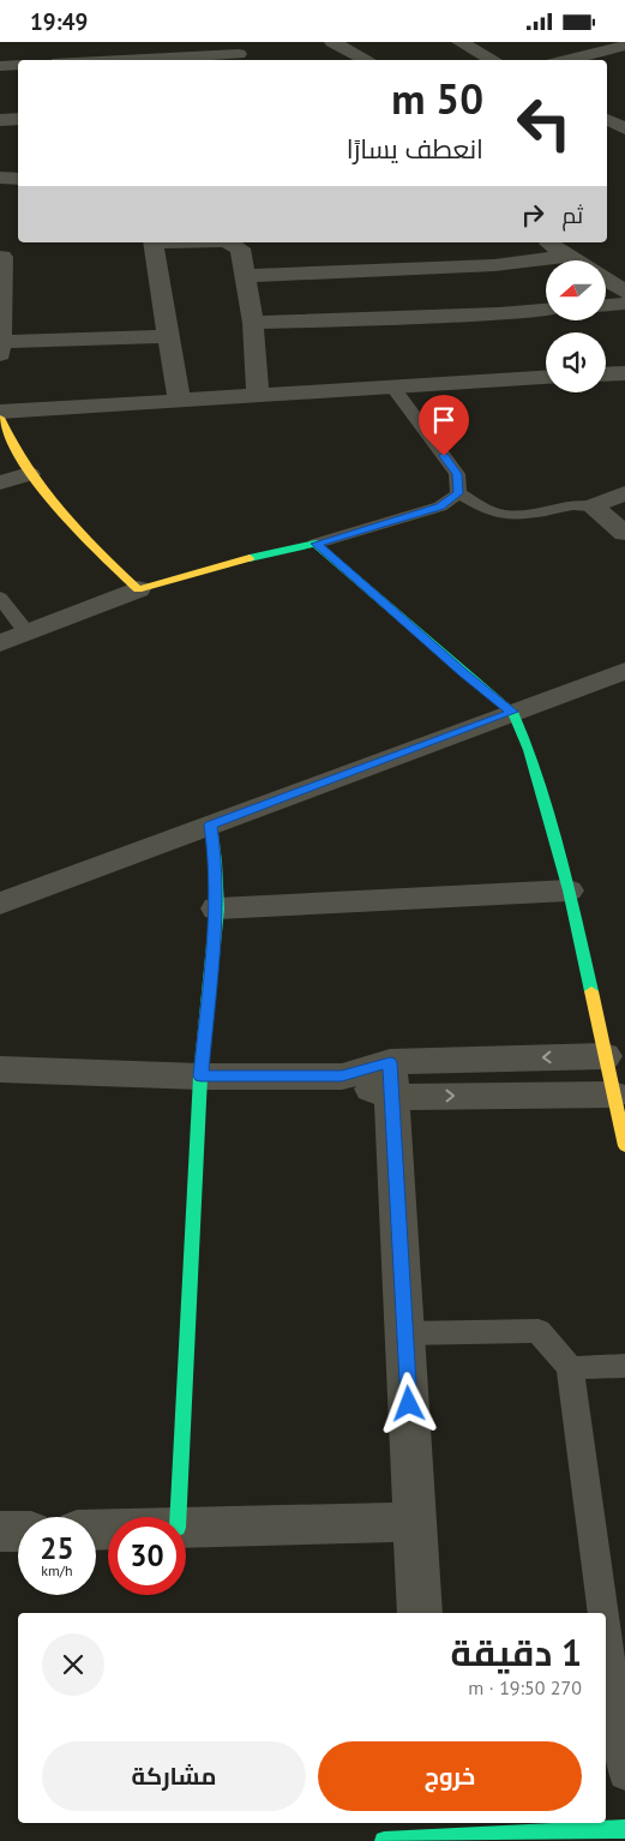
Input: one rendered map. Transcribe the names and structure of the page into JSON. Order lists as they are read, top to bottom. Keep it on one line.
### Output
{"north":"left","page":{"status":"19:49","turn":["50 m","انعطف يسارًا"],"then":"ثم","speed":"25 km/h","limit":"30","heading":["1 دقيقة","270 m · 19:50"],"buttons":["خروج","مشاركة"]}}
